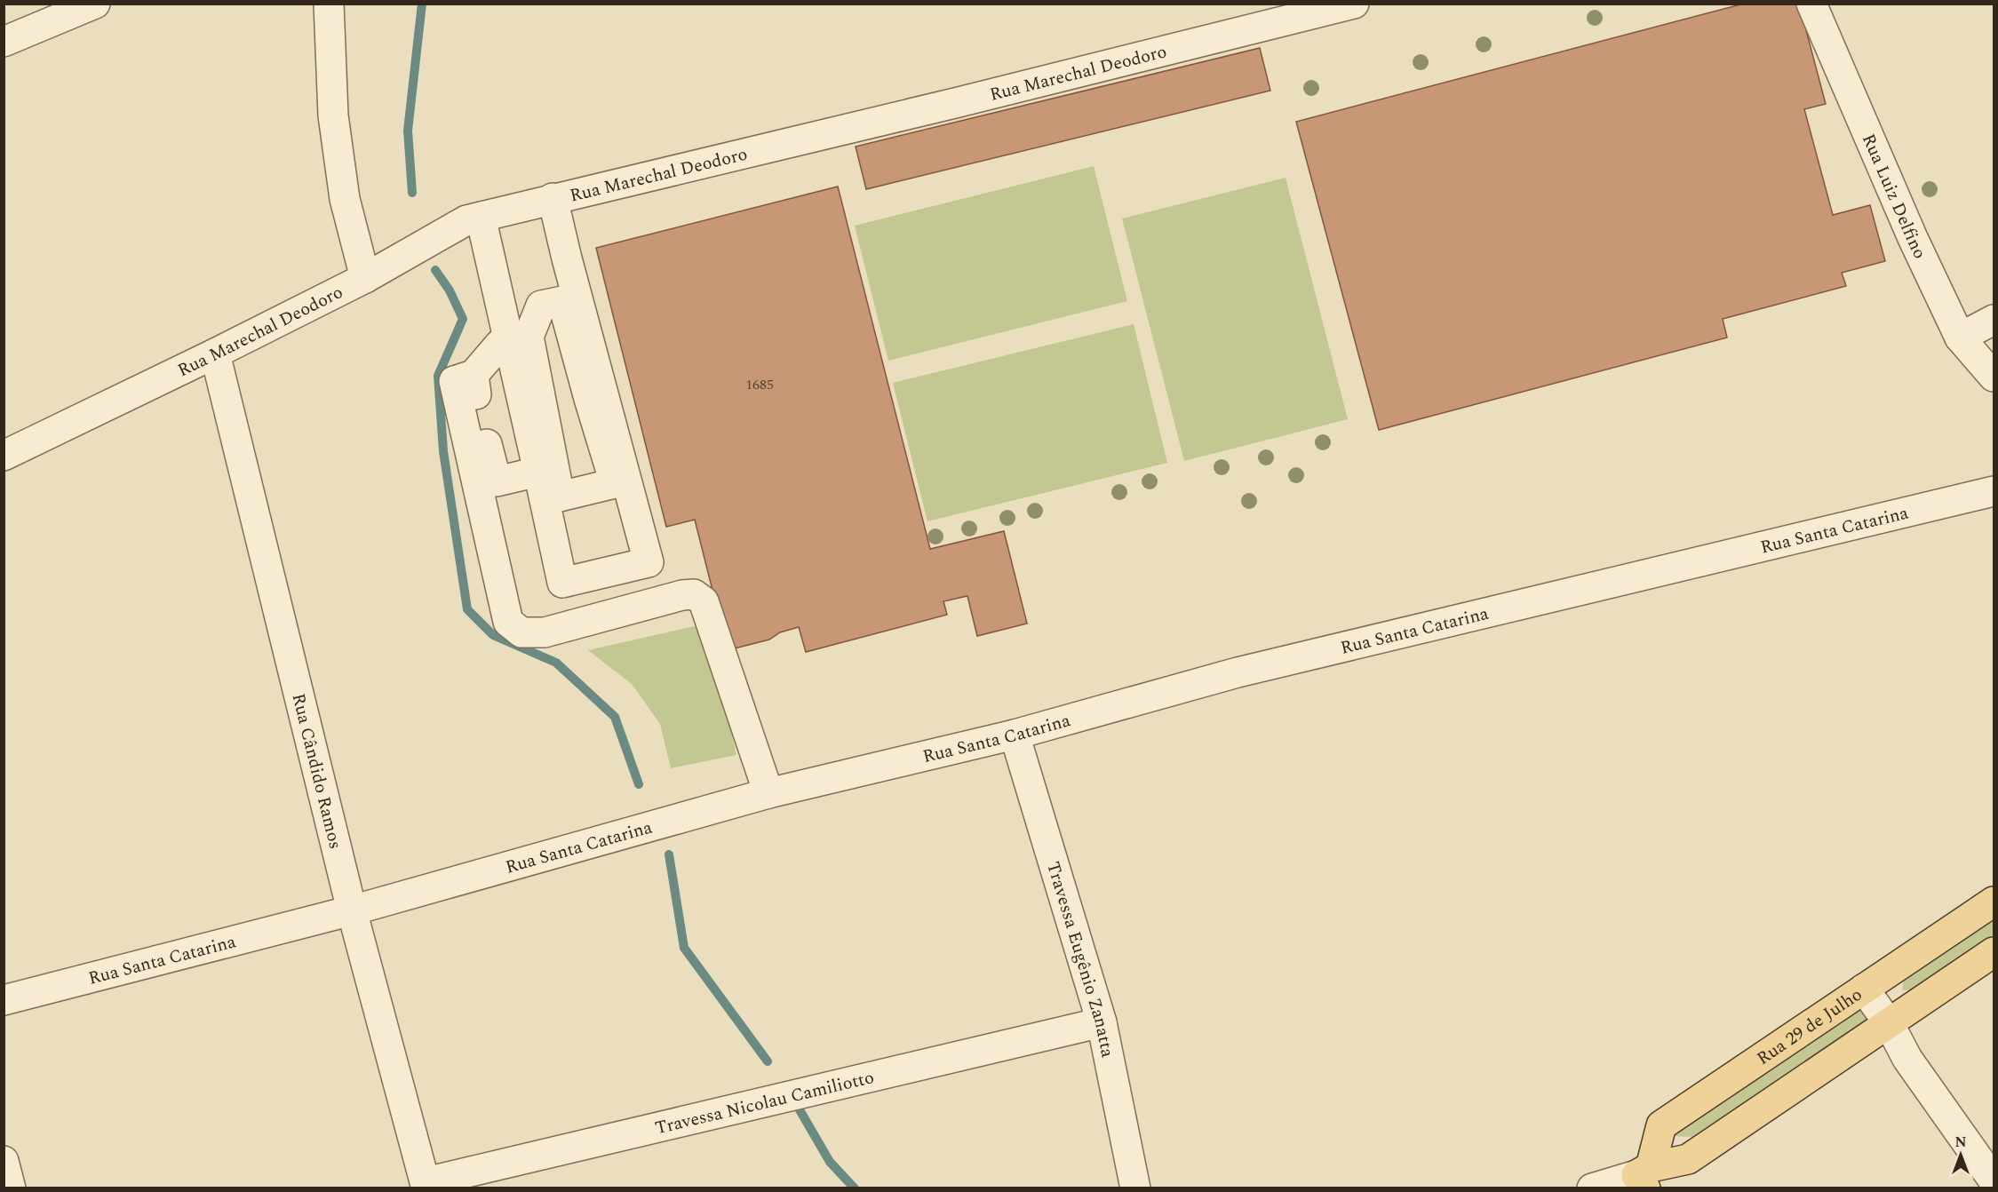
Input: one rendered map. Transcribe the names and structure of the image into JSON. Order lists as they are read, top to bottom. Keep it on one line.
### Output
{"streets":{"main road":["Rua 29 de Julho"],"street":["Rua Marechal Deodoro","Rua Luiz Delfino","Rua Santa Catarina","Rua Cândido Ramos","Travessa Eugênio Zanatta","Travessa Nicolau Camiliotto"]},"crossings":[["Rua Marechal Deodoro","Rua Cândido Ramos"],["Rua Santa Catarina","Rua Cândido Ramos"],["Rua Santa Catarina","Travessa Eugênio Zanatta"],["Rua Cândido Ramos","Travessa Nicolau Camiliotto"],["Travessa Eugênio Zanatta","Travessa Nicolau Camiliotto"]],"house_numbers":["1685"],"north":"top"}
